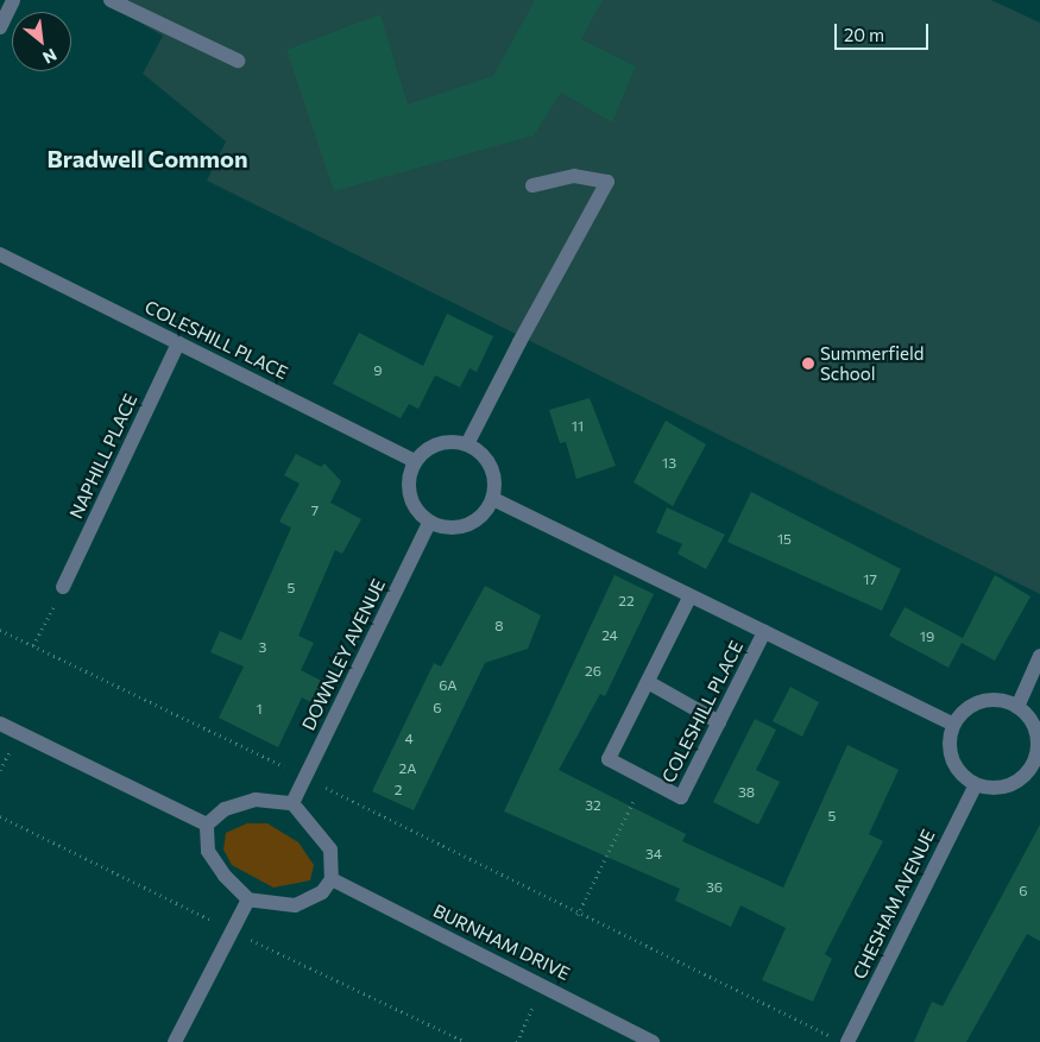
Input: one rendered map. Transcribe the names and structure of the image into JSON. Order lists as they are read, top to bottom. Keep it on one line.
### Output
{"streets":{"street":["COLESHILL PLACE","NAPHILL PLACE","DOWNLEY AVENUE","CHESHAM AVENUE","BURNHAM DRIVE"]},"crossings":[["COLESHILL PLACE","NAPHILL PLACE"],["COLESHILL PLACE","DOWNLEY AVENUE"],["COLESHILL PLACE","CHESHAM AVENUE"],["DOWNLEY AVENUE","BURNHAM DRIVE"]],"districts":["Bradwell Common"],"places":["Summerfield School"],"house_numbers":["9","11","13","7","15","17","5","22","8","24","19","3","26","6A","6","1","4","2A","2","38","32","5","34","36","6"],"scale_bar":"20 m","north":"bottom right"}
